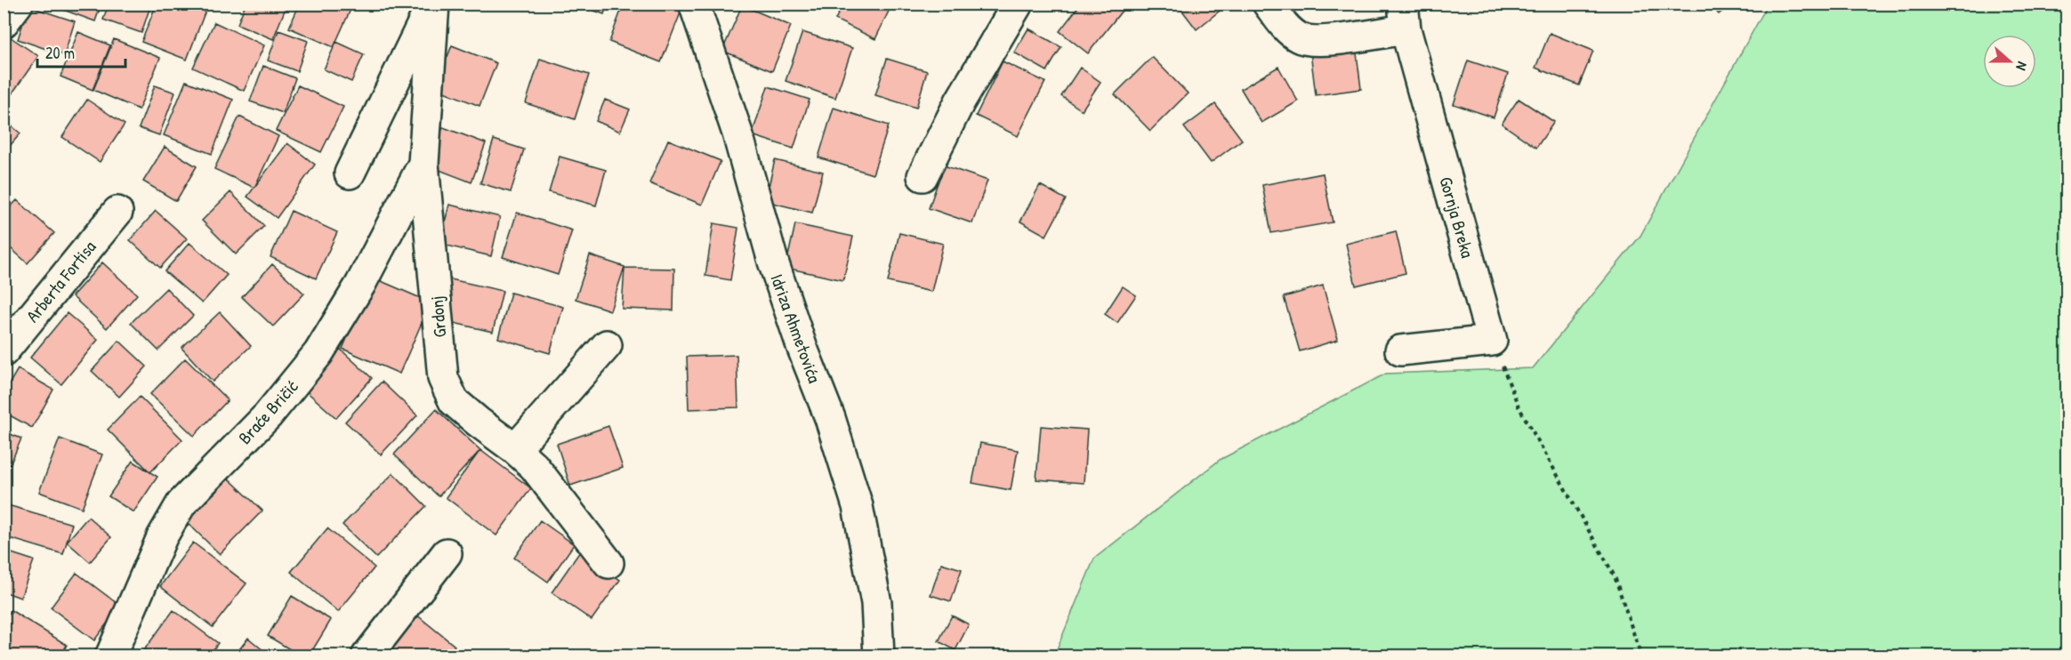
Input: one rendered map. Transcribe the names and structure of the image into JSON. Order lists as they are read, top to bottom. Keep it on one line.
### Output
{"streets":{"street":["Gornja Breka","Arberta Fortisa","Grdonj","Idriza Ahmetovića","Braće Bričić"]},"crossings":[["Grdonj","Braće Bričić"]],"scale_bar":"20 m","north":"right"}
